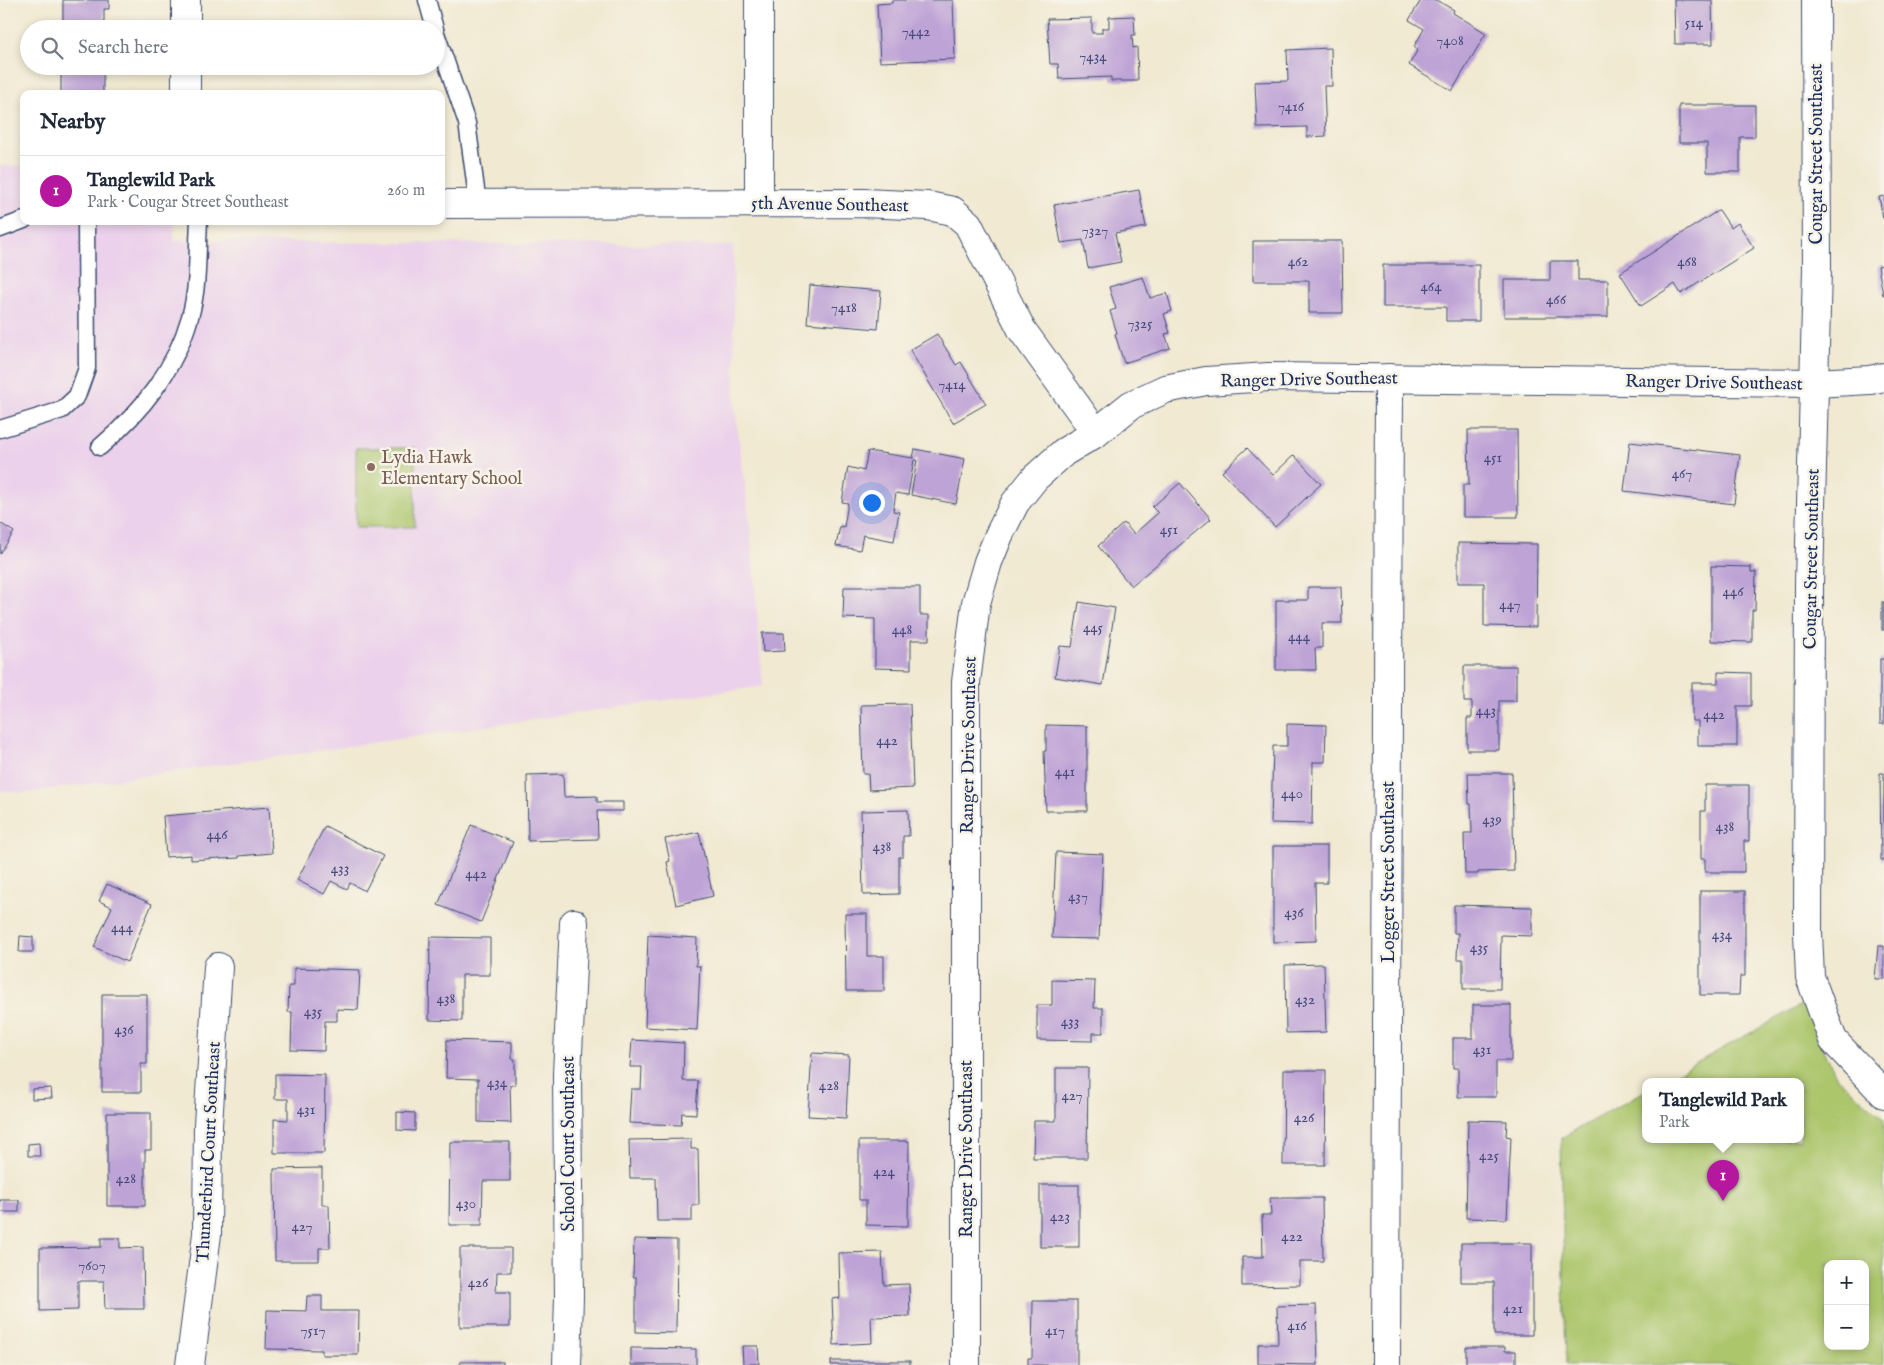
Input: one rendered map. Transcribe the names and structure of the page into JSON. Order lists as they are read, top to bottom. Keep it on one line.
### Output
{"streets":{"street":["Cougar Street Southeast","5th Avenue Southeast","Ranger Drive Southeast","Logger Street Southeast","School Court Southeast","Thunderbird Court Southeast"]},"crossings":[["Cougar Street Southeast","Ranger Drive Southeast"],["5th Avenue Southeast","Ranger Drive Southeast"],["Ranger Drive Southeast","Logger Street Southeast"]],"places":["Lydia Hawk Elementary School"],"house_numbers":["514","7442","7408","7434","7416","7327","462","468","464","466","7418","7325","7414","451","467","451","446","447","445","448","444","443","442","442","441","440","439","438","446","438","433","442","437","436","444","434","435","438","432","435","433","436","431","434","428","427","431","426","425","424","428","430","423","427","422","7607","426","421","416","7517","417"],"page":{"search":"Search here","heading":"Nearby","list":[{"mark":"1","name":"Tanglewild Park","note":"Park · Cougar Street Southeast","value":"260 m"}],"popup":["Tanglewild Park","Park"],"pins":"1","map_buttons":["+","−"]}}
